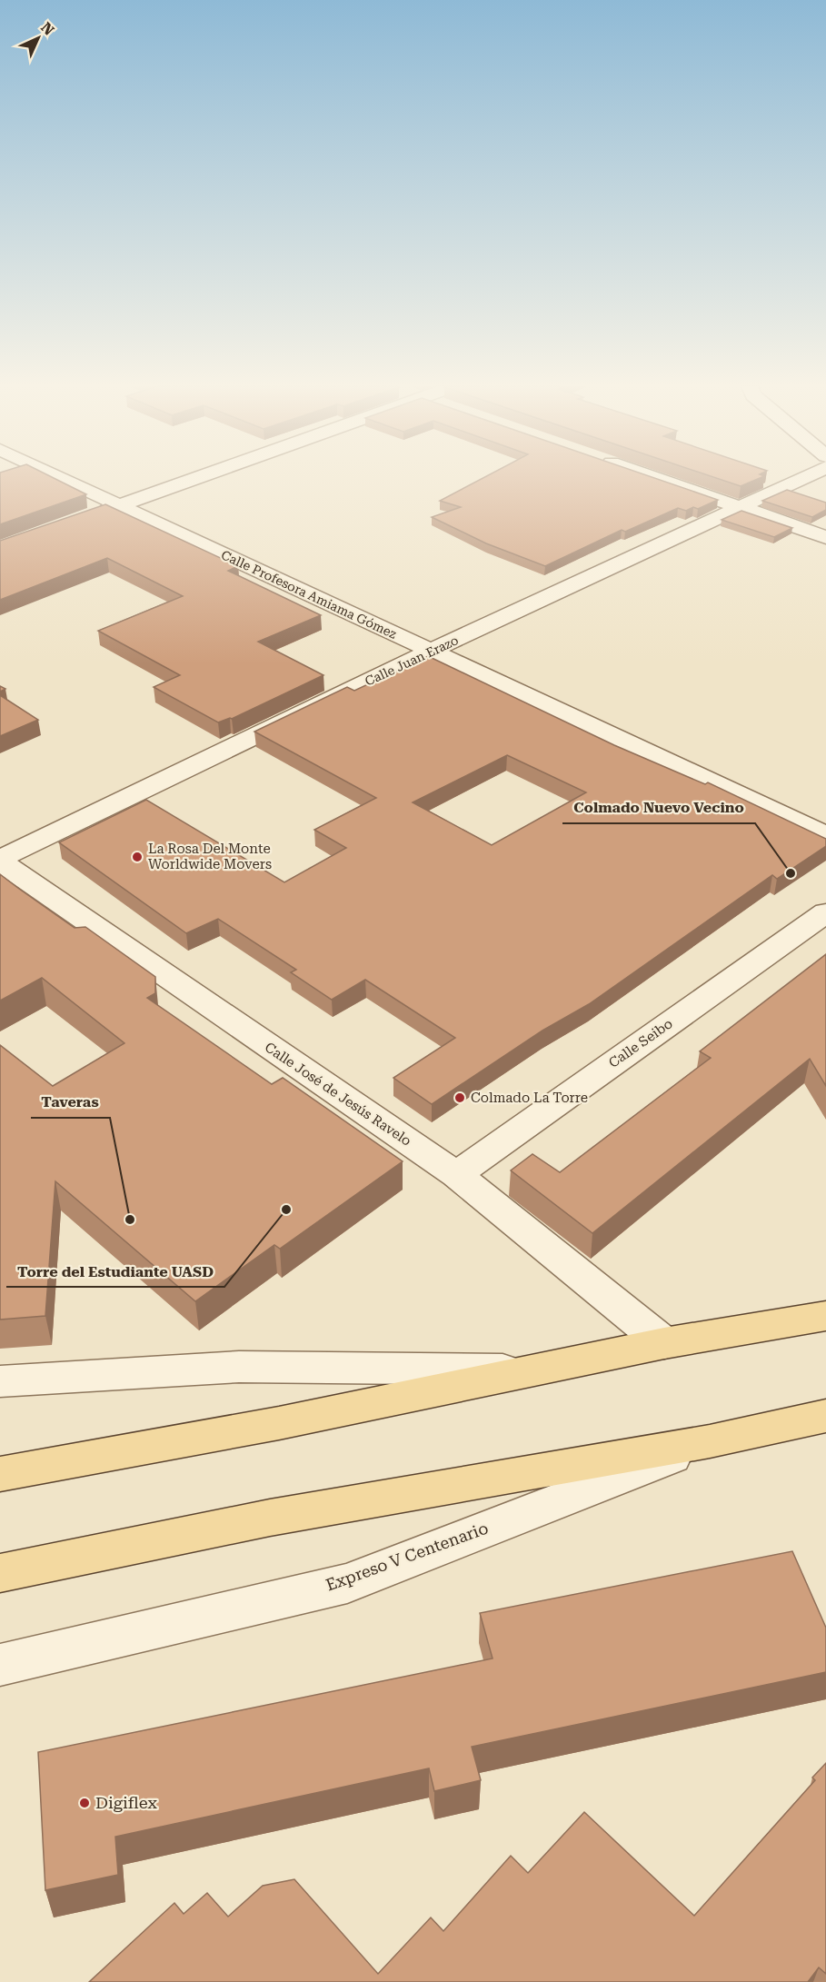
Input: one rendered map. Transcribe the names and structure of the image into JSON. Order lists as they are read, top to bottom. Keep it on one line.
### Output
{"streets":{"main road":["Expreso V Centenario"],"street":["Calle Profesora Amiama Gómez","Calle Juan Erazo","Calle Seibo","Calle José de Jesús Ravelo"]},"crossings":[["Calle Profesora Amiama Gómez","Calle Juan Erazo"],["Calle Juan Erazo","Calle José de Jesús Ravelo"],["Calle Seibo","Calle José de Jesús Ravelo"]],"places":["La Rosa Del Monte Worldwide Movers","Colmado Nuevo Vecino","Colmado La Torre","Torre del Estudiante UASD","Taveras","Digiflex"],"north":"top right"}
